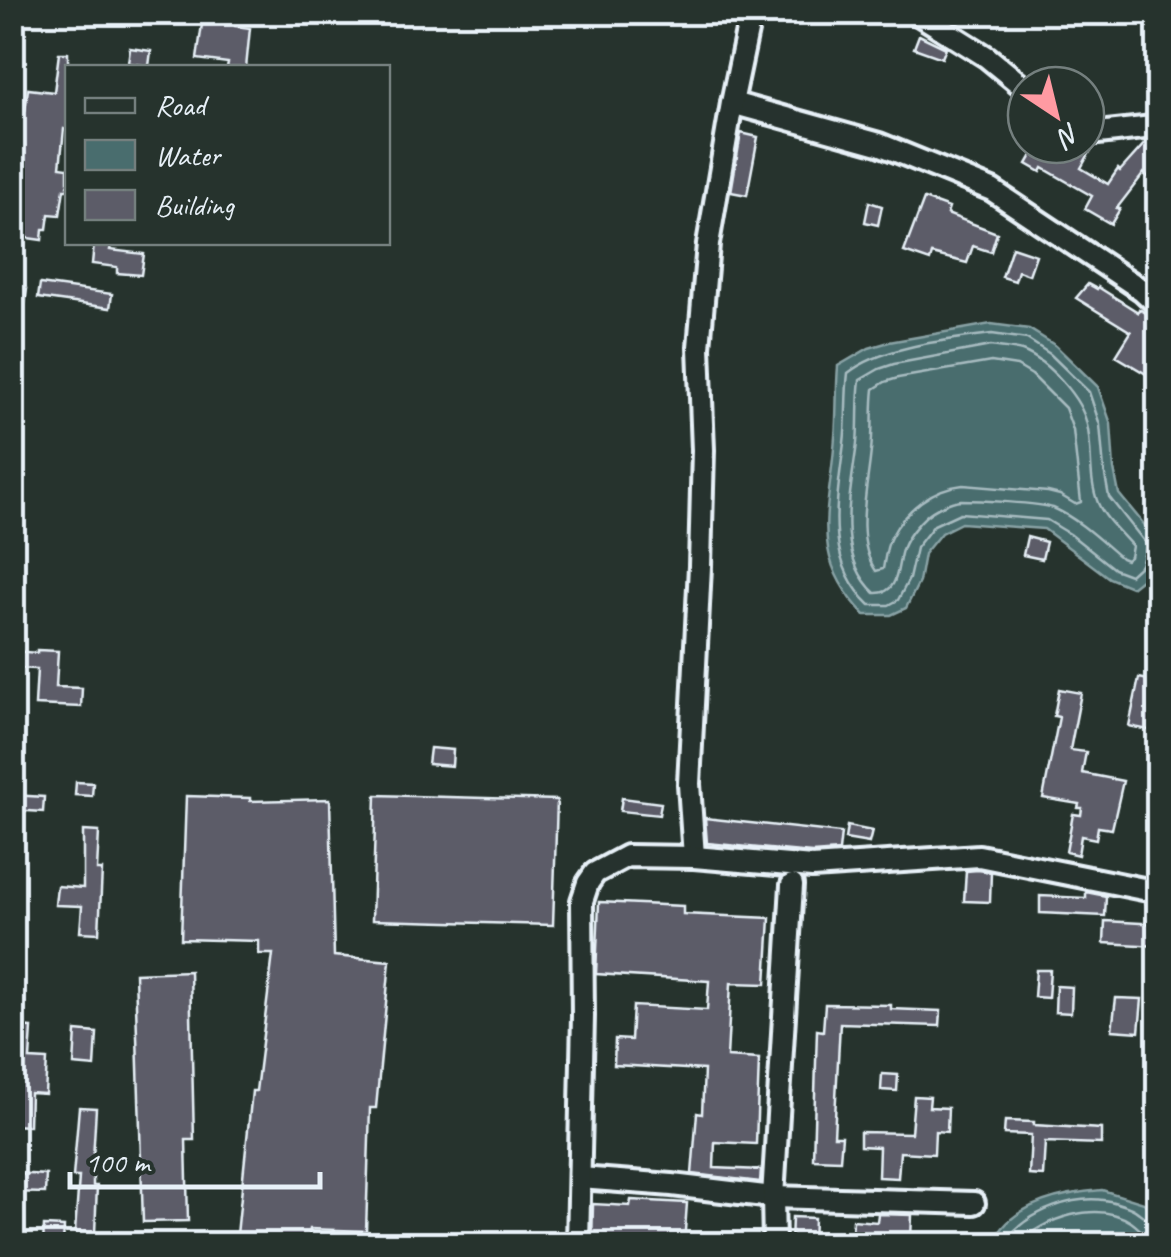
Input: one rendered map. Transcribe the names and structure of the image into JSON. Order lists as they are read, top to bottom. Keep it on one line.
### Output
{"legend":["Road","Water","Building"],"scale_bar":"100 m","north":"bottom right"}
